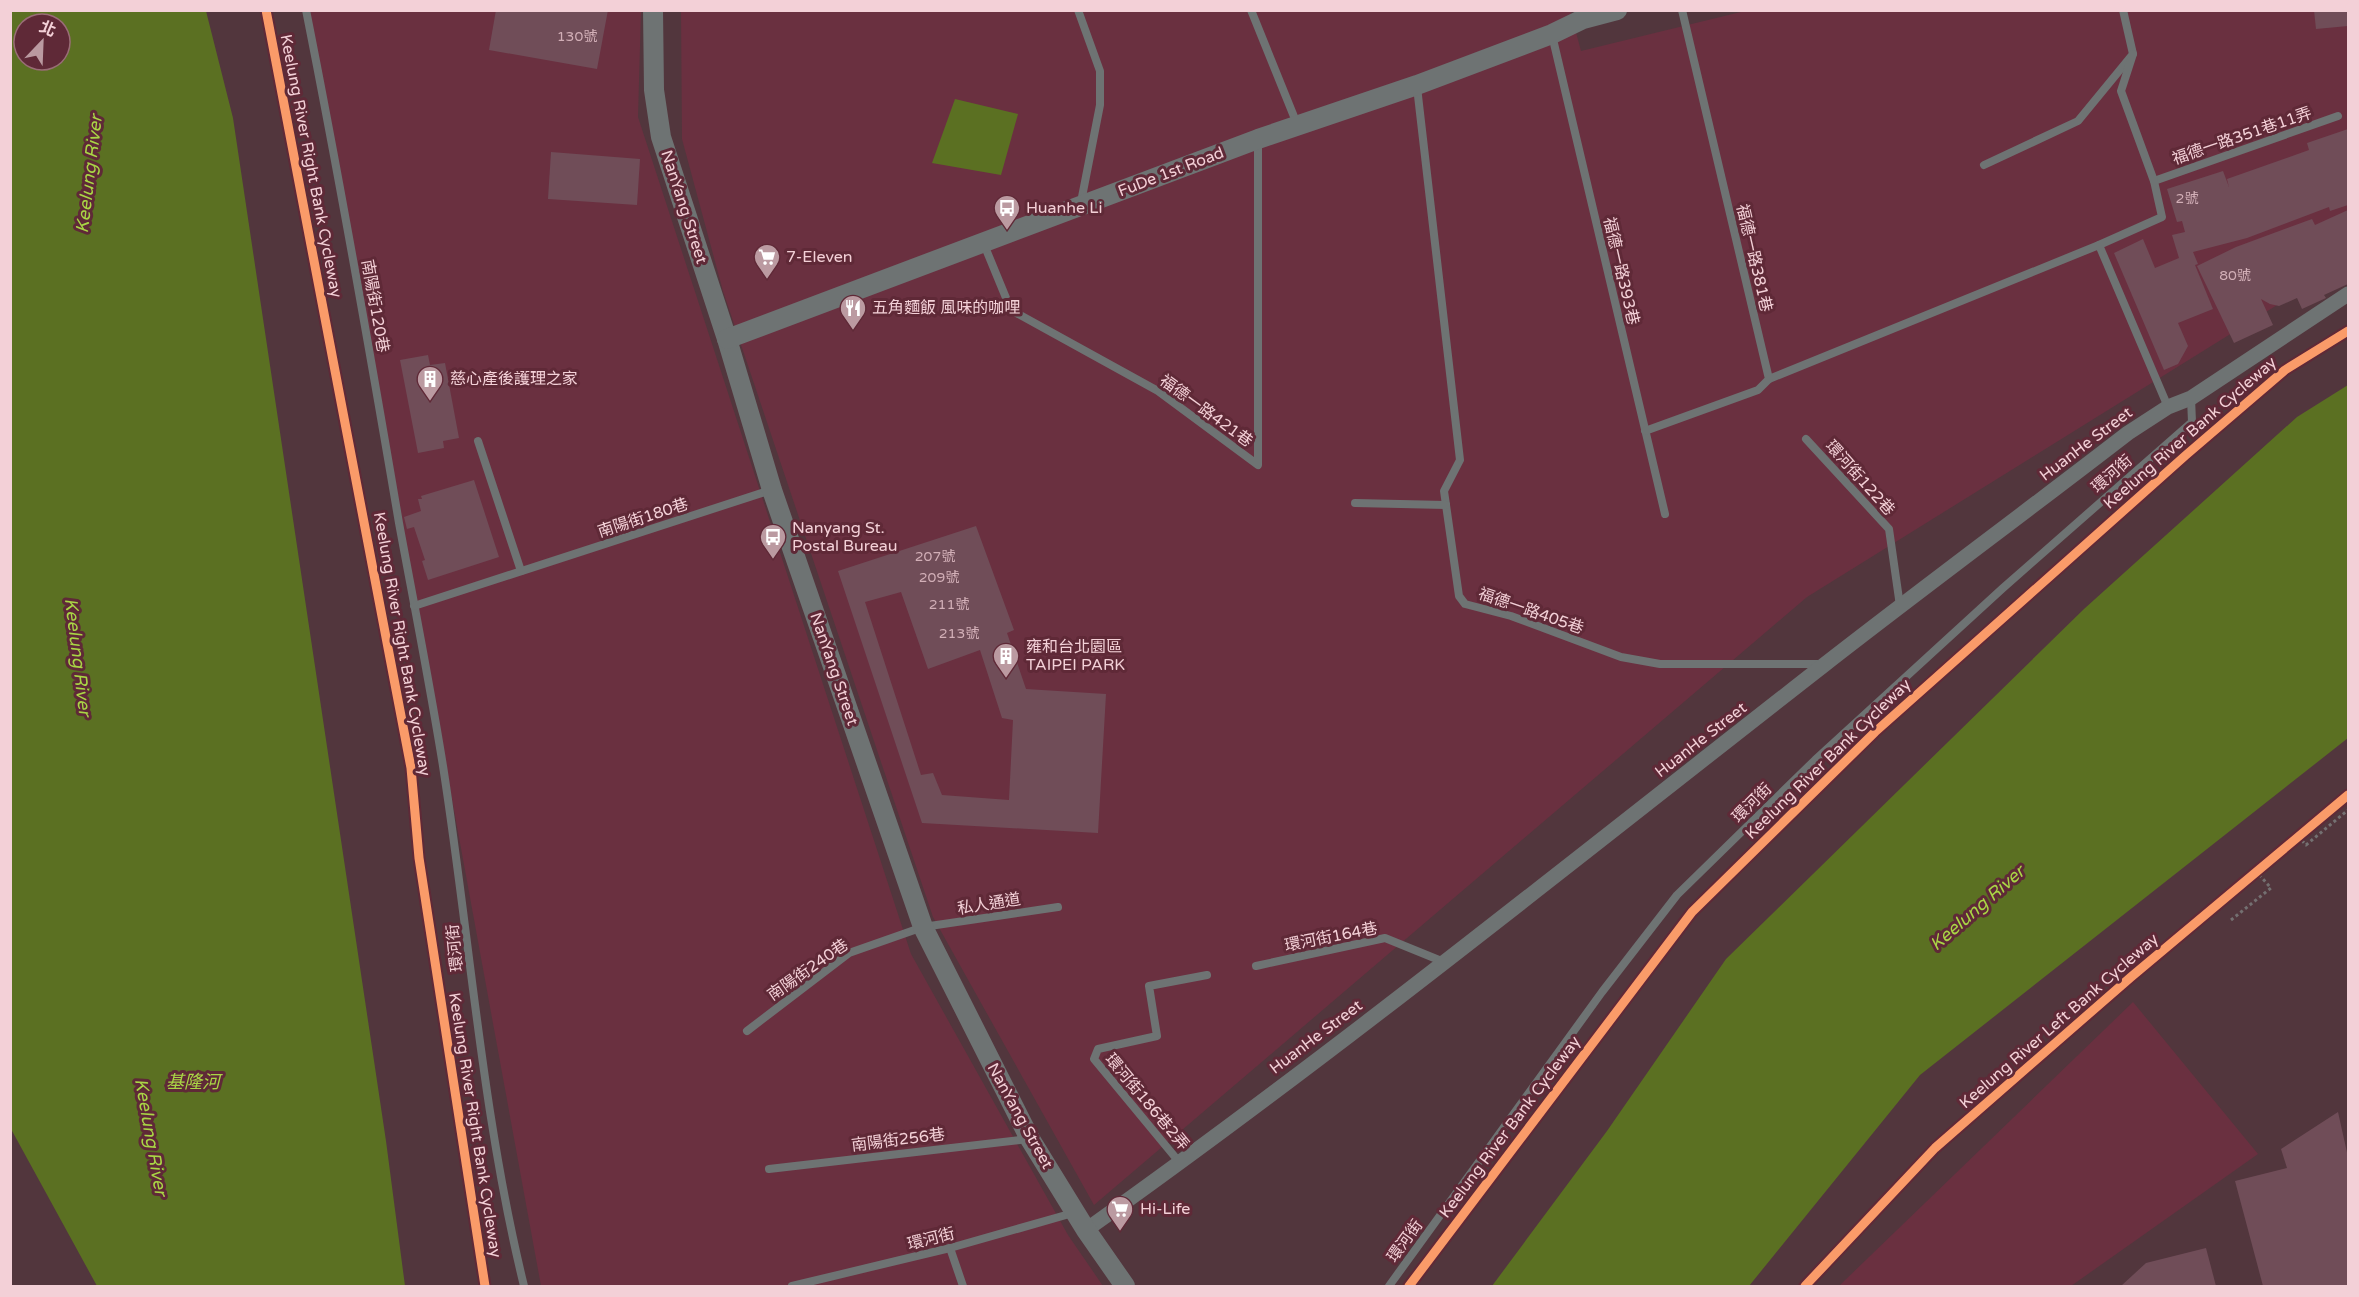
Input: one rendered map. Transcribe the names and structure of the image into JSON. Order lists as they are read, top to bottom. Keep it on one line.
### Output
{"streets":{"street":["FuDe 1st Road","NanYang Street","HuanHe Street"],"lane":["福德一路351巷11弄","福德一路381巷","福德一路393巷","南陽街120巷","福德一路421巷","環河街","環河街122巷","南陽街180巷","福德一路405巷","私人通道","環河街164巷","南陽街240巷","環河街186巷2弄","南陽街256巷"],"cycle path":["Keelung River Right Bank Cycleway","Keelung River Bank Cycleway","Keelung River Left Bank Cycleway"]},"crossings":[["FuDe 1st Road","NanYang Street"],["FuDe 1st Road","福德一路393巷"],["FuDe 1st Road","福德一路421巷"],["FuDe 1st Road","福德一路405巷"],["NanYang Street","HuanHe Street"],["NanYang Street","環河街"],["NanYang Street","南陽街180巷"],["NanYang Street","私人通道"],["NanYang Street","南陽街240巷"],["NanYang Street","南陽街256巷"],["南陽街120巷","環河街"],["南陽街120巷","南陽街180巷"],["HuanHe Street","環河街"],["HuanHe Street","環河街122巷"],["HuanHe Street","福德一路405巷"],["HuanHe Street","環河街164巷"],["HuanHe Street","環河街186巷2弄"],["環河街","南陽街180巷"],["私人通道","南陽街240巷"]],"water":["Keelung River","基隆河"],"places":{"bus stop":["Huanhe Li","Nanyang St. Postal Bureau"],"supermarket":["7-Eleven","Hi-Life"],"restaurant":["五角麵飯 風味的咖哩"],"building":["慈心產後護理之家","雍和台北園區 TAIPEI PARK"]},"house_numbers":["130號","2號","80號","207號","209號","211號","213號"],"north":"top right"}
